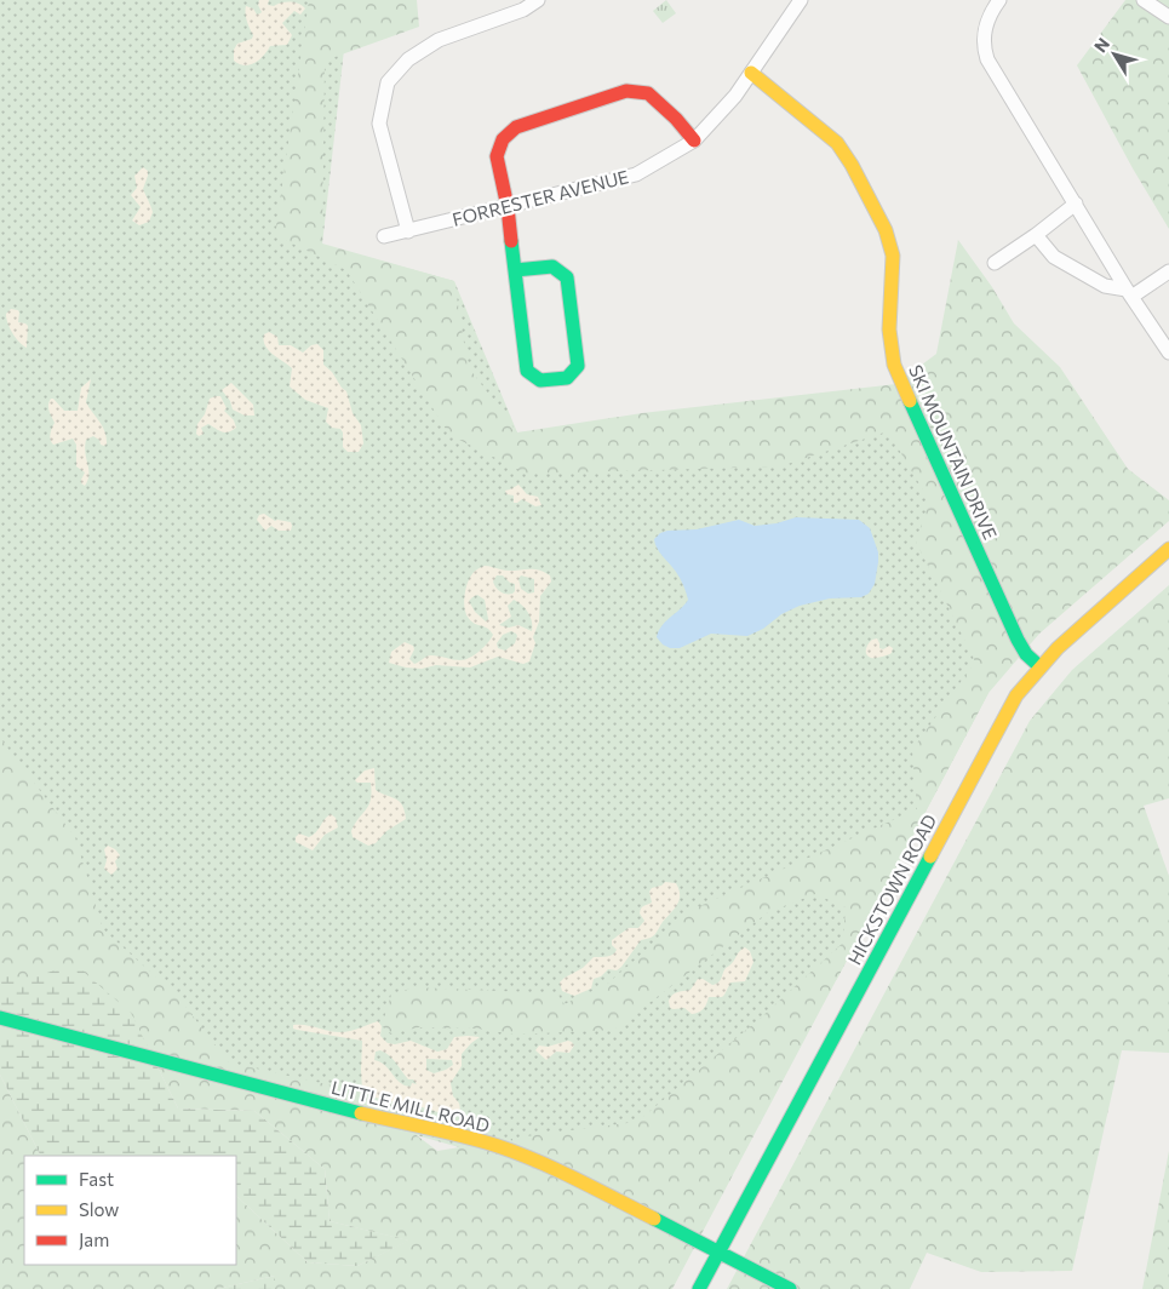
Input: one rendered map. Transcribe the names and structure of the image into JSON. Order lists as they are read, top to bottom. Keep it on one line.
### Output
{"streets":{"street":["FORRESTER AVENUE","SKI MOUNTAIN DRIVE","HICKSTOWN ROAD","LITTLE MILL ROAD"]},"crossings":[["FORRESTER AVENUE","SKI MOUNTAIN DRIVE"],["SKI MOUNTAIN DRIVE","HICKSTOWN ROAD"],["HICKSTOWN ROAD","LITTLE MILL ROAD"]],"legend":["Fast","Slow","Jam"],"north":"top left"}
